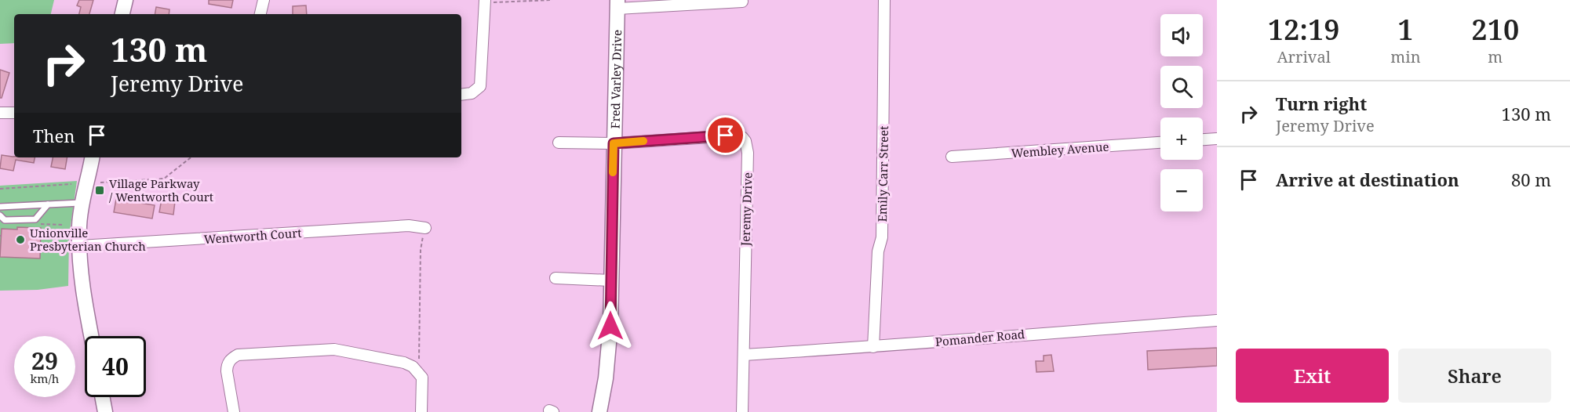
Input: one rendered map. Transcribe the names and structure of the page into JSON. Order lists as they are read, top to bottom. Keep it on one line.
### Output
{"streets":{"street":["Fred Varley Drive","Wembley Avenue","Emily Carr Street","Jeremy Drive","Wentworth Court","Pomander Road"]},"crossings":[["Fred Varley Drive","Jeremy Drive"],["Emily Carr Street","Pomander Road"],["Jeremy Drive","Pomander Road"]],"places":{"transit":["Village Parkway / Wentworth Court"],"other":["Unionville Presbyterian Church"]},"page":{"eta":["12:19","Arrival","1","min","210","m"],"map_buttons":["+","−"],"turn":["130 m","Jeremy Drive"],"list":[{"name":"Turn right","note":"Jeremy Drive","value":"130 m"},{"name":"Arrive at destination","value":"80 m"}],"then":"Then","speed":"29 km/h","limit":"40","buttons":["Exit","Share"]}}
